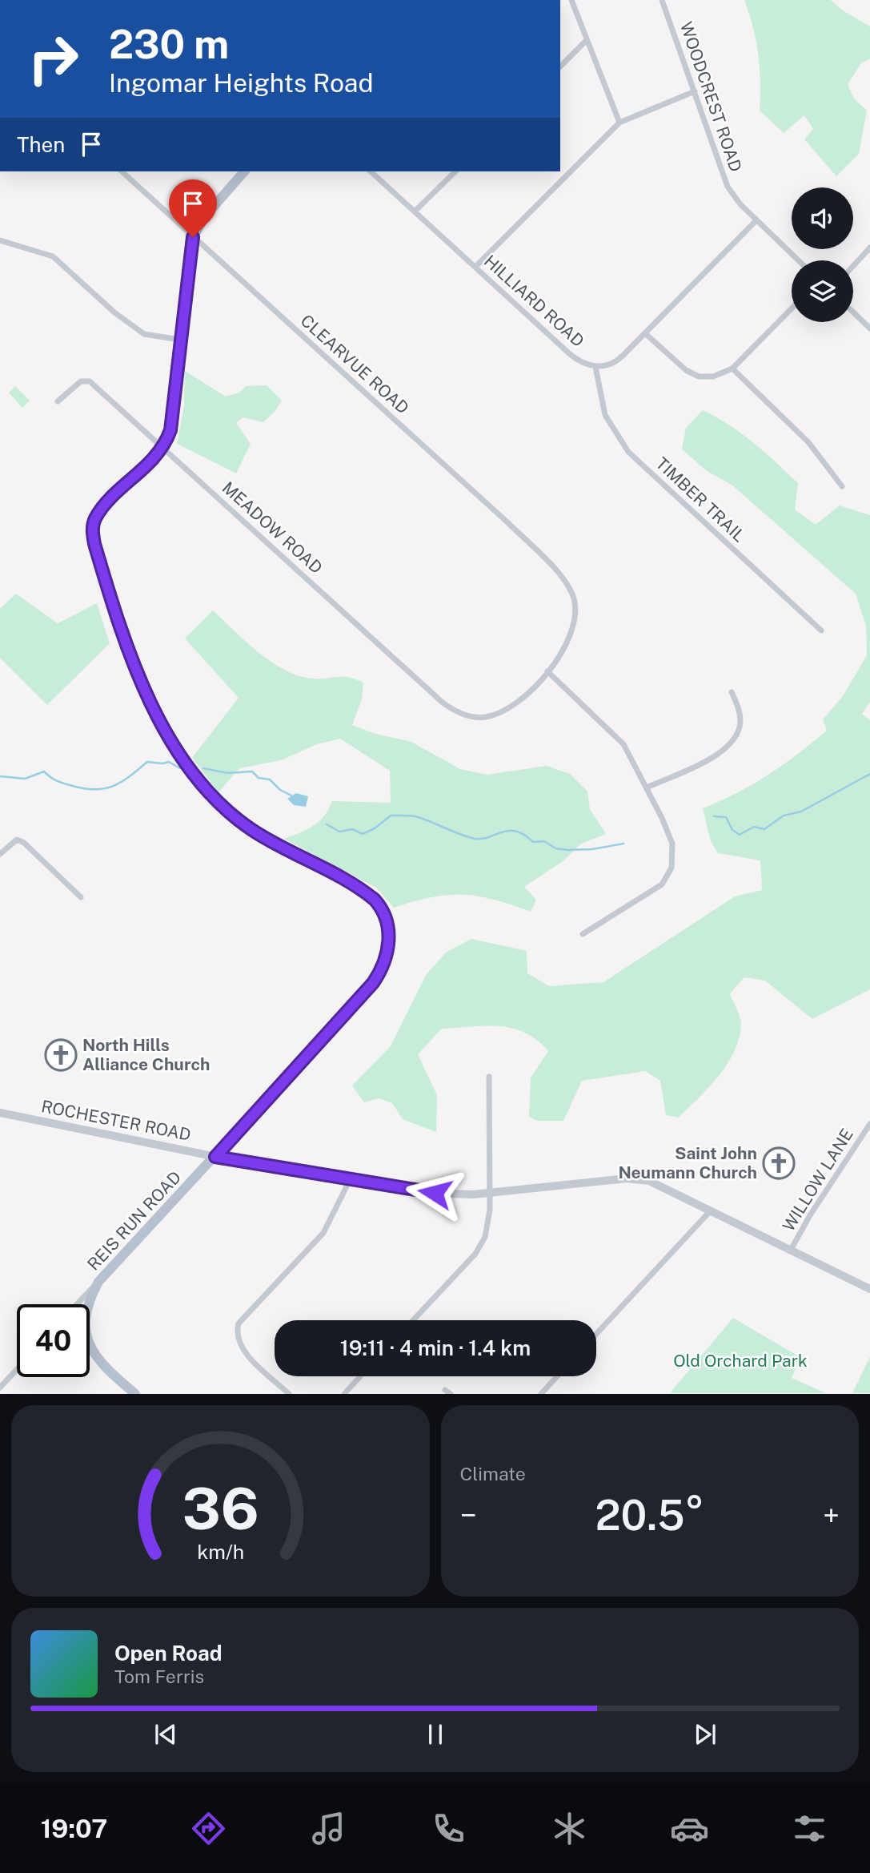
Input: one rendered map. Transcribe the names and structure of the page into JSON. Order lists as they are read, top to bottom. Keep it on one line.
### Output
{"streets":{"main road":["REIS RUN ROAD"],"street":["WOODCREST ROAD","HILLIARD ROAD","CLEARVUE ROAD","TIMBER TRAIL","MEADOW ROAD","ROCHESTER ROAD","WILLOW LANE"]},"crossings":[["HILLIARD ROAD","TIMBER TRAIL"],["CLEARVUE ROAD","MEADOW ROAD"],["MEADOW ROAD","REIS RUN ROAD"],["ROCHESTER ROAD","WILLOW LANE"],["ROCHESTER ROAD","REIS RUN ROAD"]],"parks":["Old Orchard Park"],"places":{"church":["North Hills Alliance Church","Saint John Neumann Church"]},"page":{"turn":["230 m","Ingomar Heights Road"],"then":"Then","limit":"40","trip":"19:11 · 4 min · 1.4 km","tile":"Climate","heat":["−","20.5°","+"],"song":["Open Road","Tom Ferris"],"tabs":"19:07","gauge":["36","km/h"]}}
